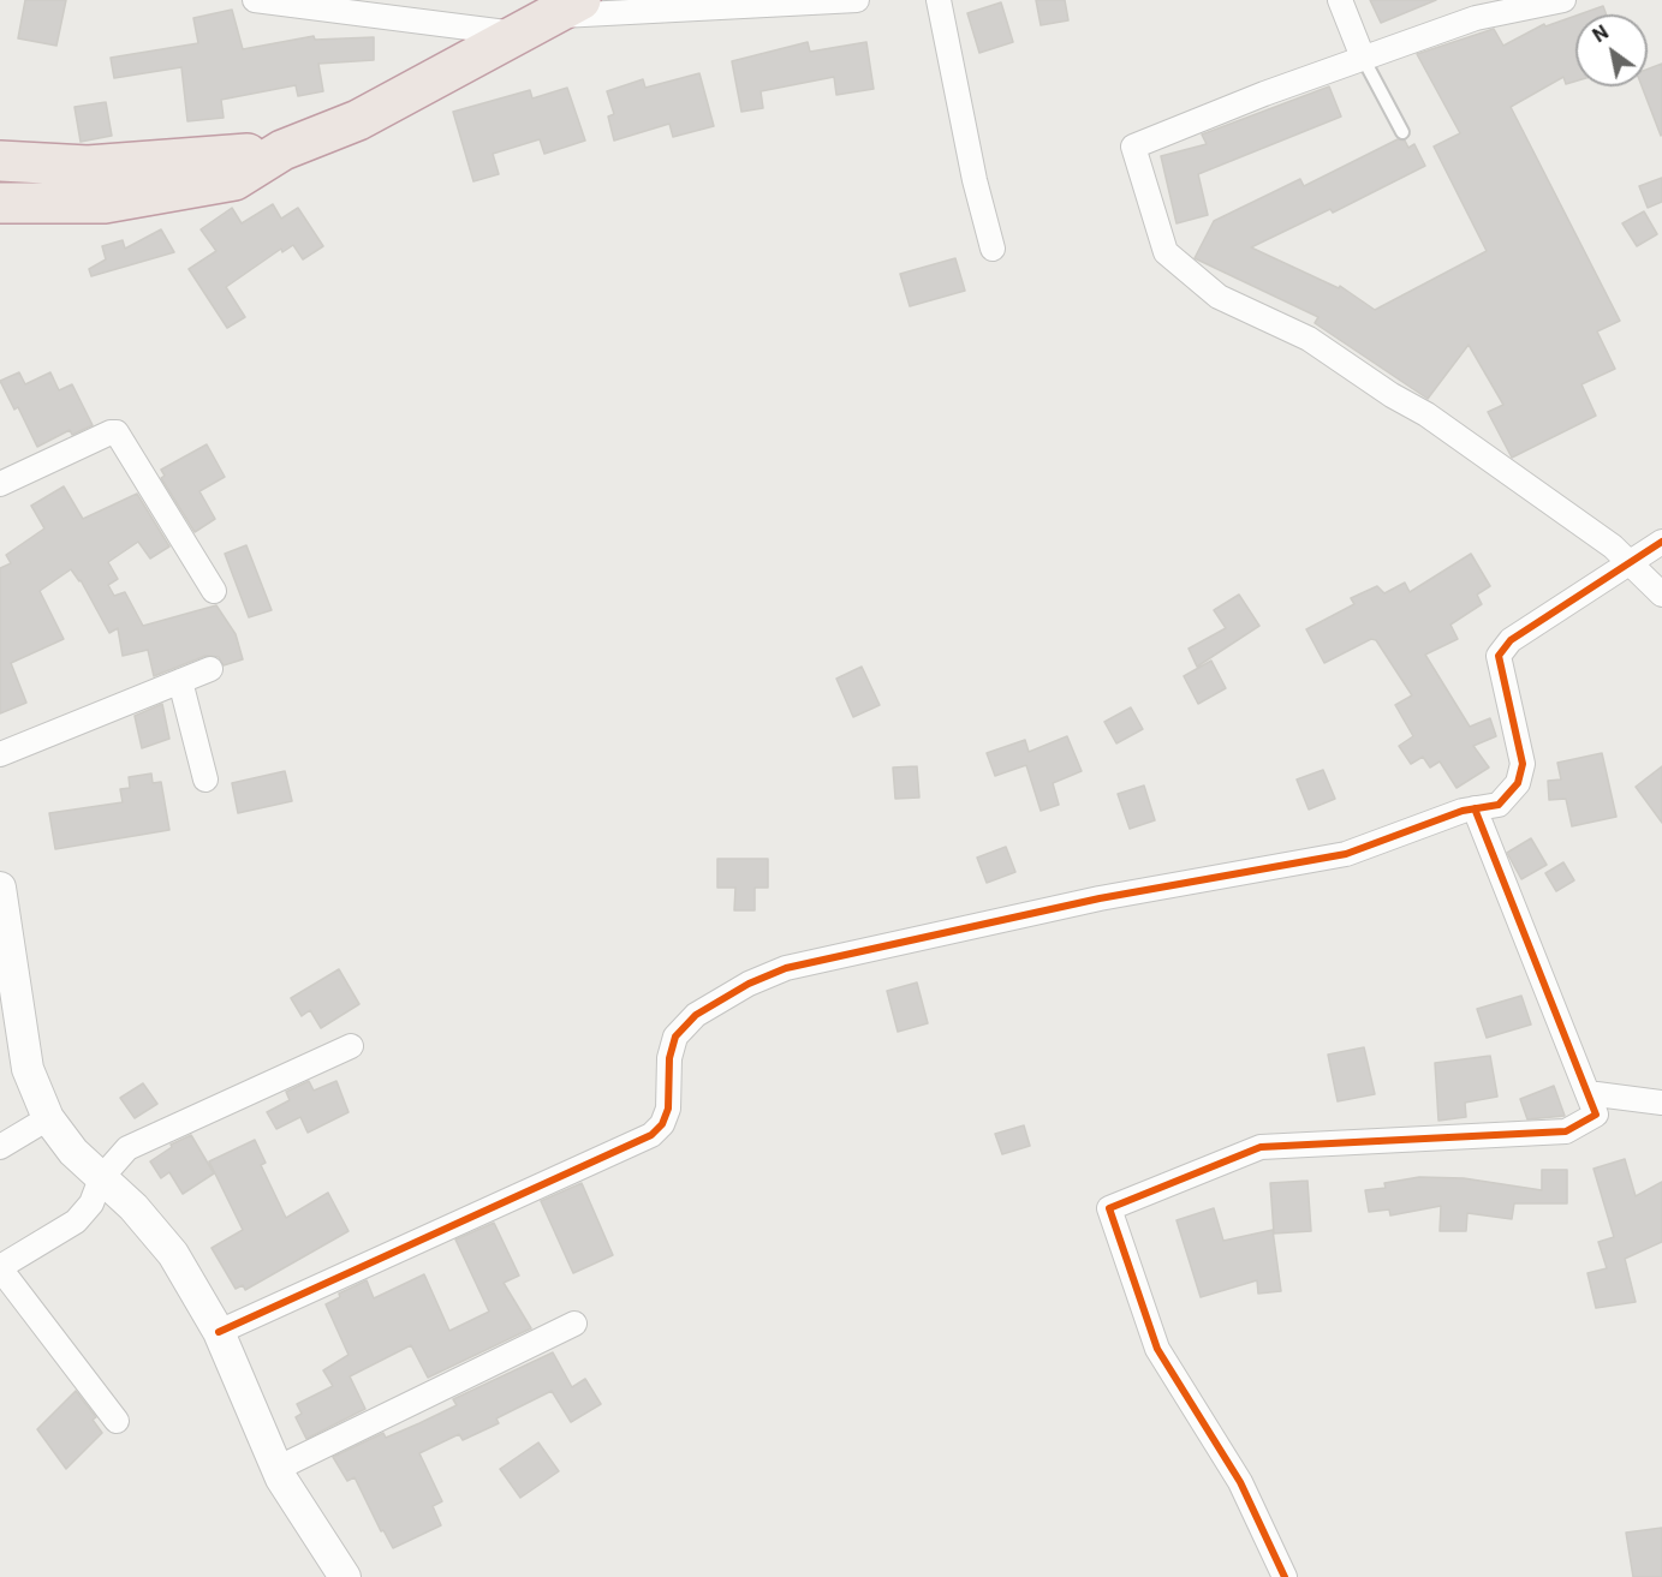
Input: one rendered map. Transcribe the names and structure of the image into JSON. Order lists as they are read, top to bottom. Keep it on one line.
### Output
{"north":"top left"}
